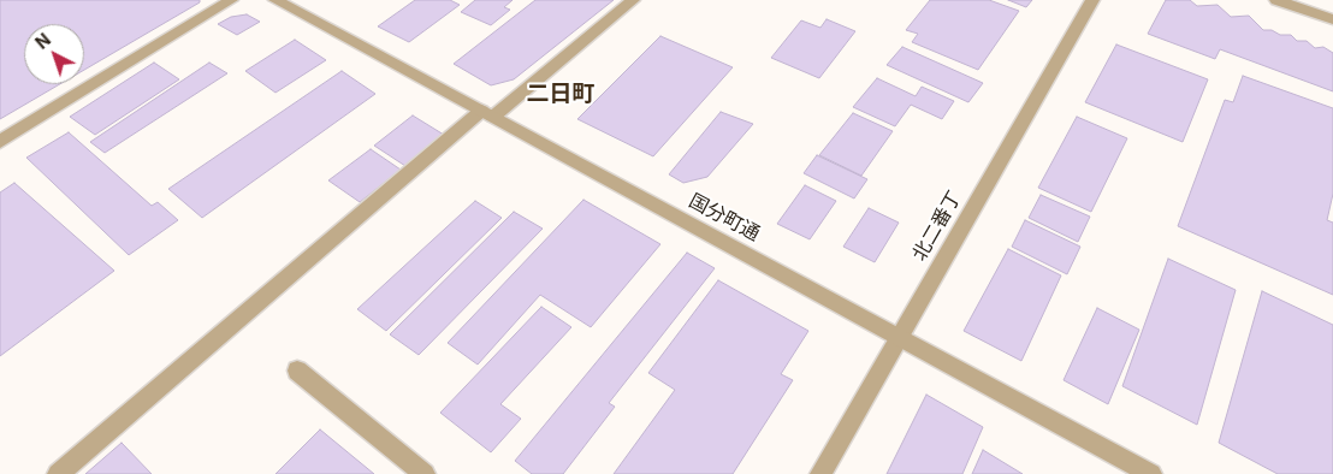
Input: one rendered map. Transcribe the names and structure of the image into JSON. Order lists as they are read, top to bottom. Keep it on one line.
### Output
{"streets":{"street":["国分町通","北二番丁"]},"crossings":[["国分町通","北二番丁"]],"districts":["二日町"],"north":"top left"}
